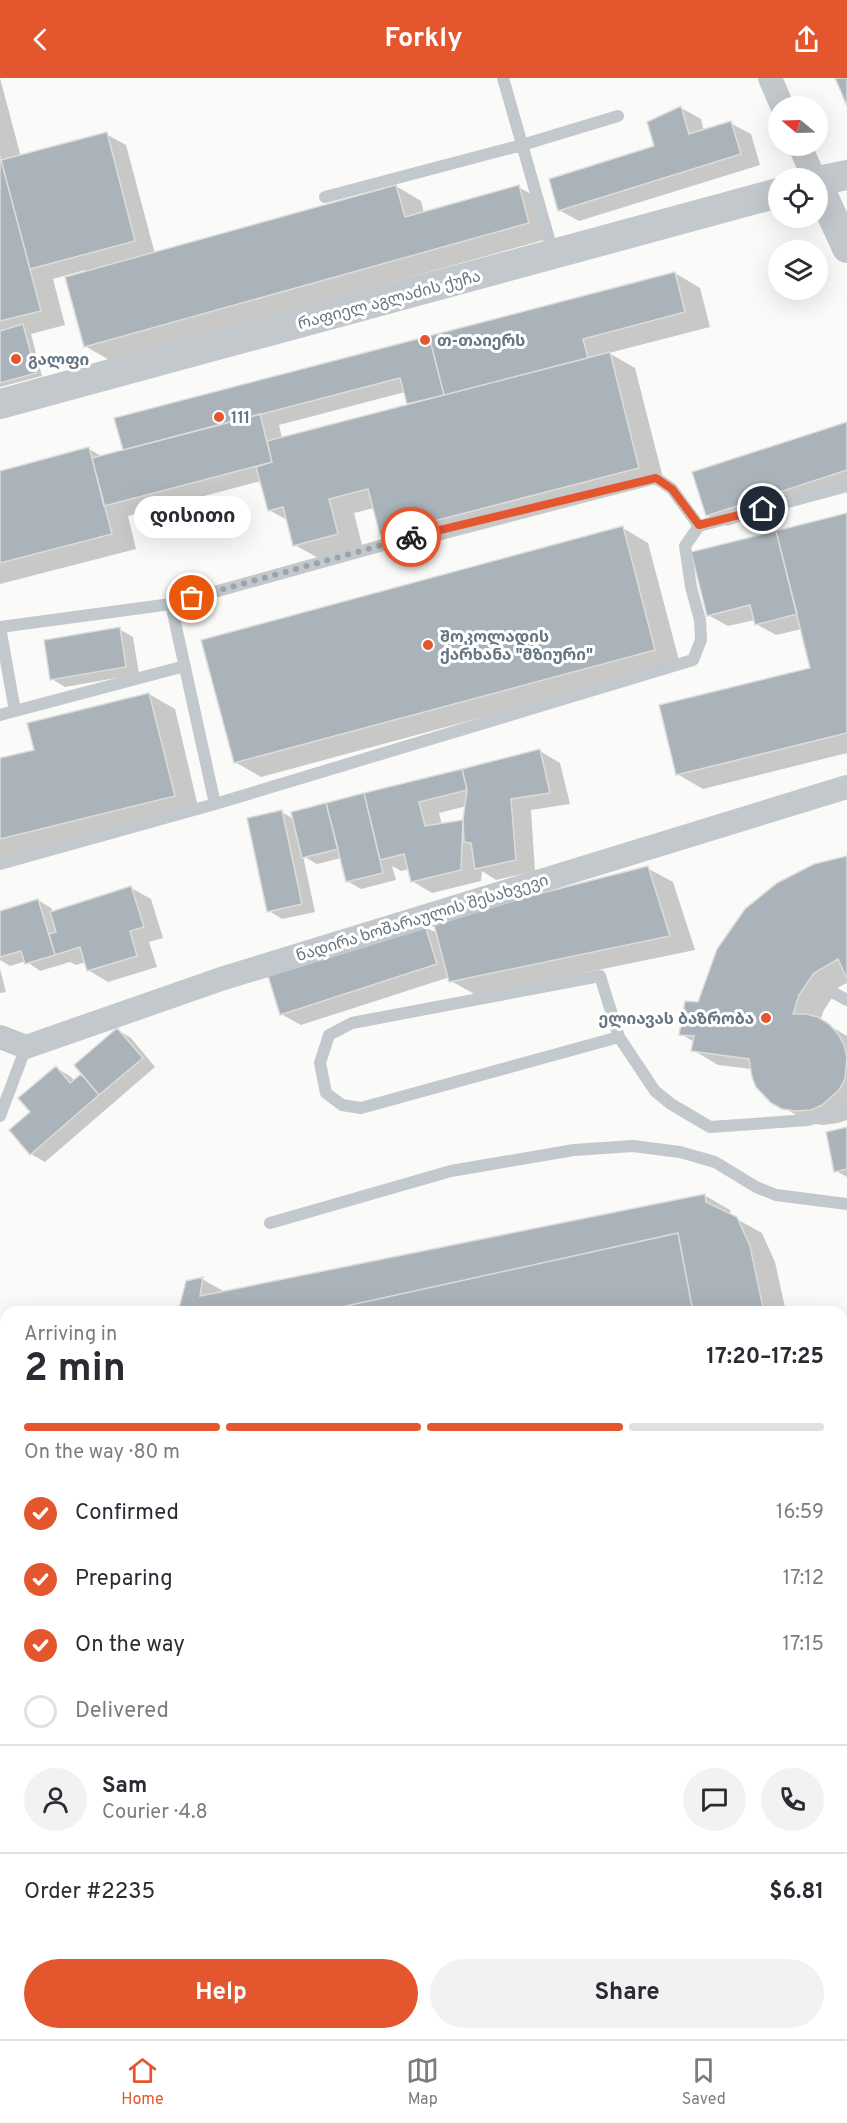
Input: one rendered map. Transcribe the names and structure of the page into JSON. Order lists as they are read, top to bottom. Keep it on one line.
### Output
{"streets":{"street":["რაფიელ აგლაძის ქუჩა","ნადირა ხოშარაულის შესახვევი"]},"places":["თ-თაიერს","გალფი","111","დისითი","შოკოლადის ქარხანა \"მზიური\"","ელიავას ბაზრობა"],"north":"left","page":{"header":"Forkly","bubble":"დისითი","heading":["2 min","Arriving in","17:20–17:25"],"panel":["Sam","Courier · 4.8","Order #2235","$6.81"],"bar":"On the way · 80 m","list":[["Confirmed","16:59"],["Preparing","17:12"],["On the way","17:15"],"Delivered"],"buttons":["Help","Share"],"tabs":["Home","Map","Saved"]}}
